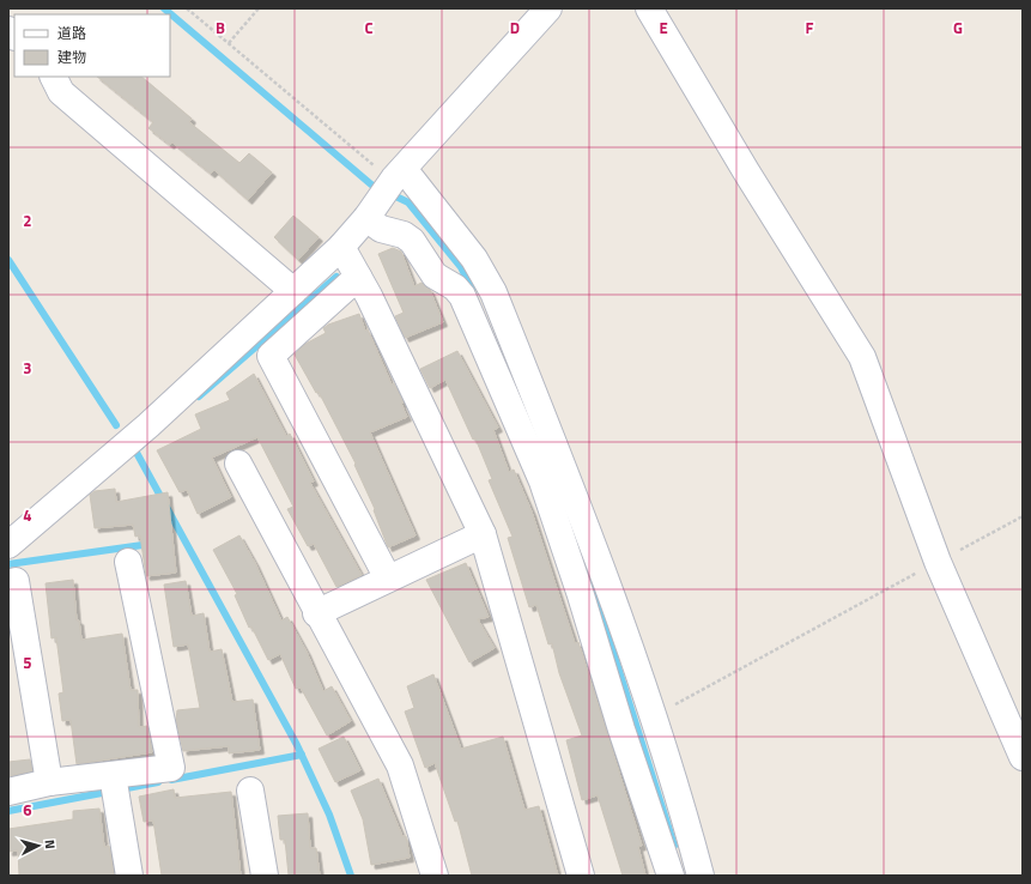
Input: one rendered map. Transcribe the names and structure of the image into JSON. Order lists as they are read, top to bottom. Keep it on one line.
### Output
{"legend":["道路","建物"],"north":"right","grid":{"columns":["B","C","D","E","F","G"],"rows":["2","3","4","5","6"]}}
